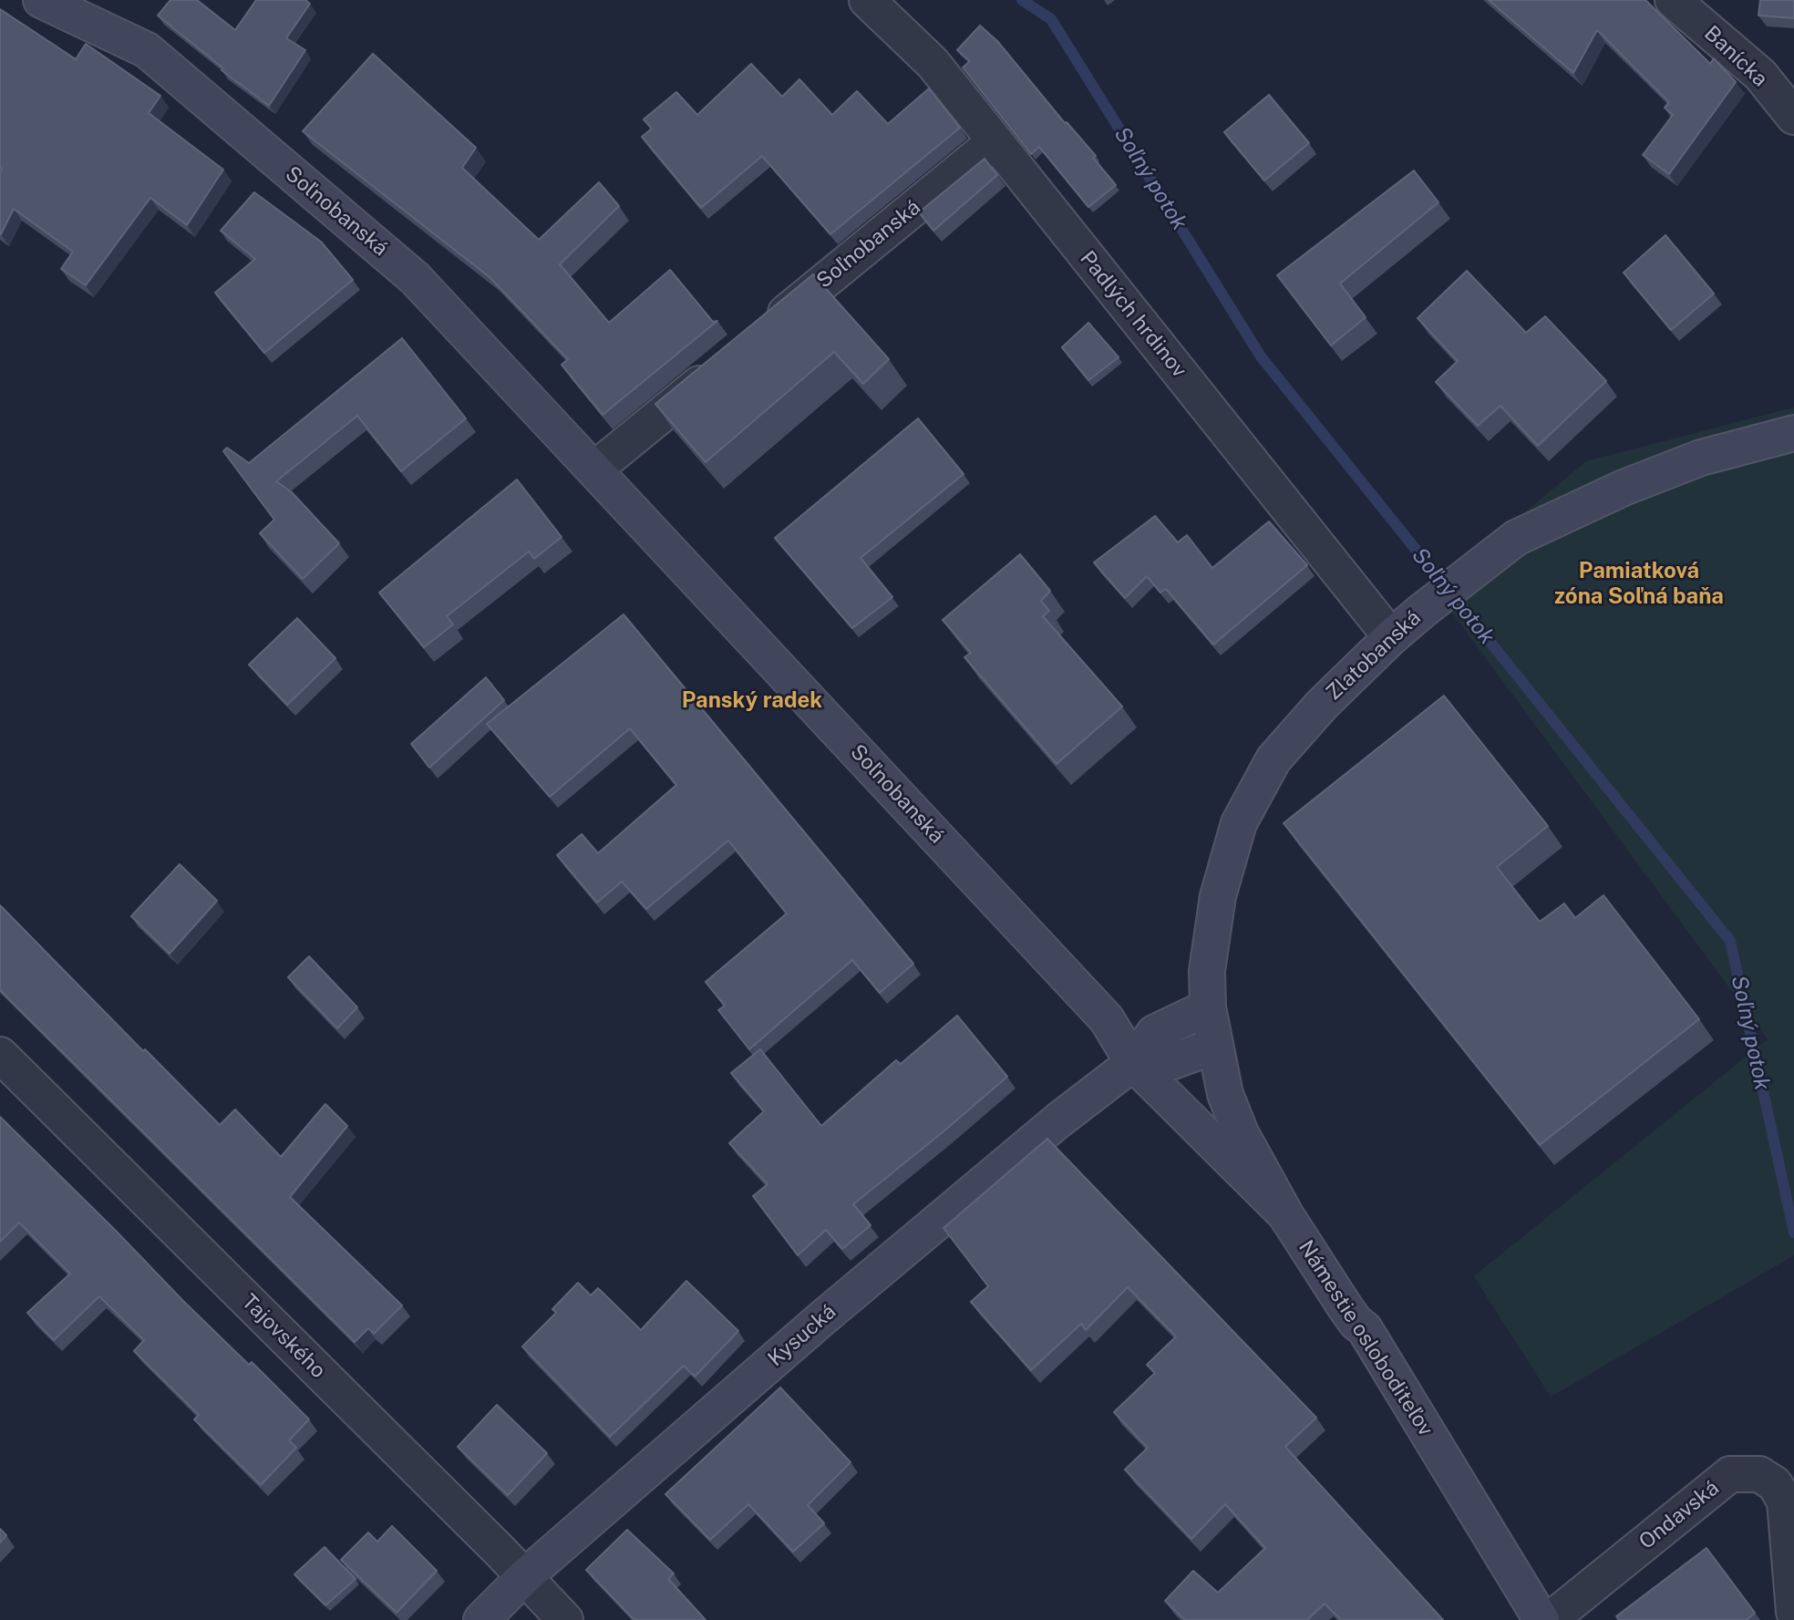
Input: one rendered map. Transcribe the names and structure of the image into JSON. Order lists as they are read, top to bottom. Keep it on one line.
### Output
{"streets":{"street":["Banícka","Soľnobanská","Padlých hrdinov","Zlatobanská","Kysucká","Tajovského","Námestie osloboditeľov","Ondavská"]},"crossings":[["Soľnobanská","Padlých hrdinov"],["Soľnobanská","Kysucká"],["Soľnobanská","Námestie osloboditeľov"],["Padlých hrdinov","Zlatobanská"],["Zlatobanská","Kysucká"],["Zlatobanská","Námestie osloboditeľov"],["Kysucká","Tajovského"]],"districts":["Pamiatková zóna Soľná baňa","Panský radek"],"water":["Soľný potok"]}
